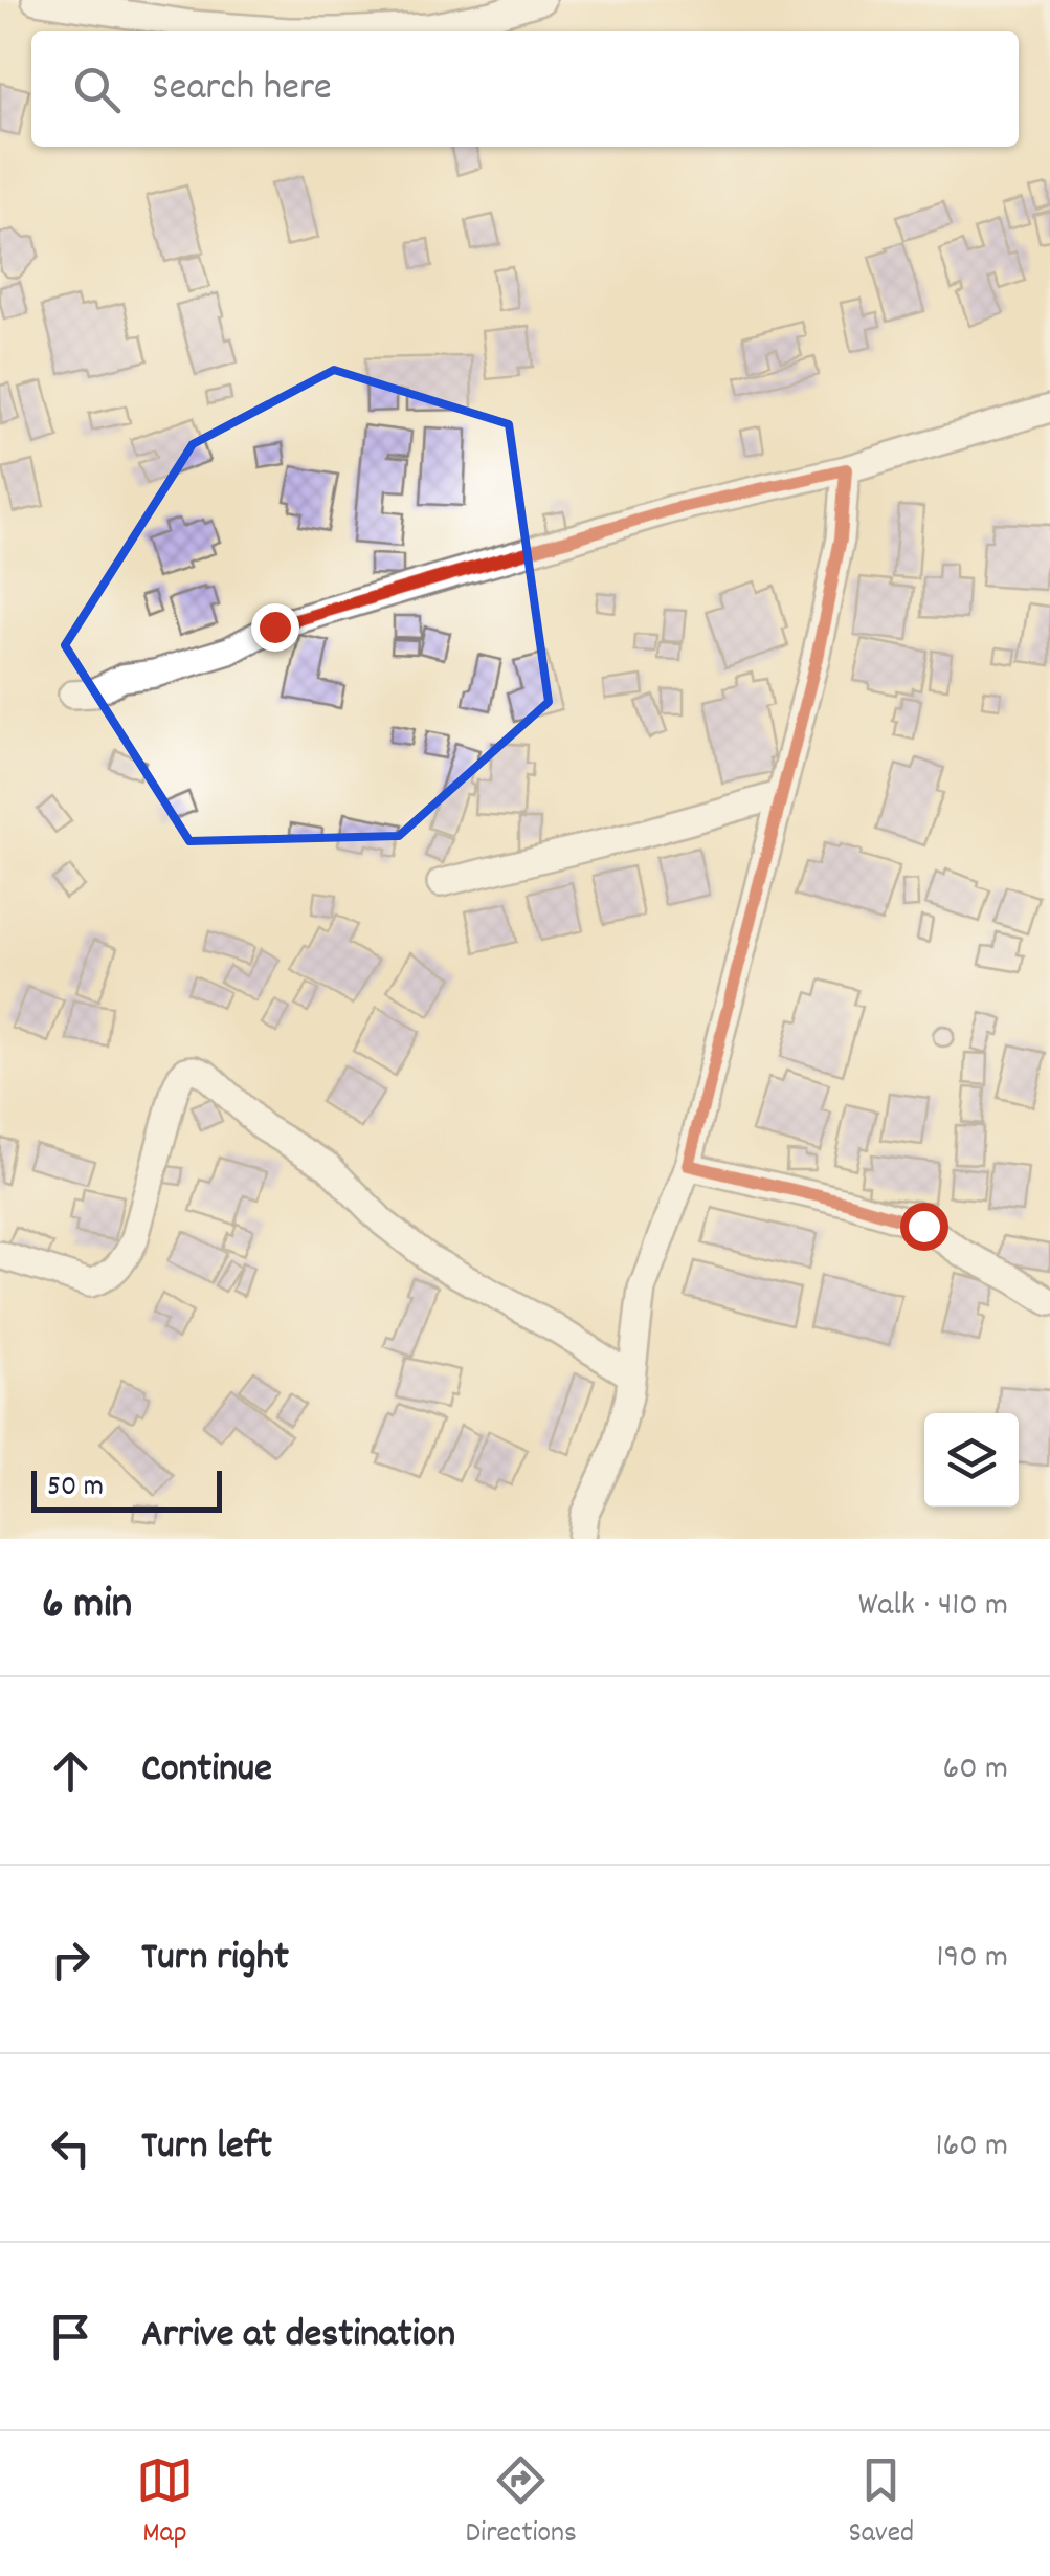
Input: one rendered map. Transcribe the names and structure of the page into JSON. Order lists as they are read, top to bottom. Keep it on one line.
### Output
{"scale_bar":"50 m","page":{"search":"Search here","scale":"50 m","heading":["6 min","Walk · 410 m"],"list":[["Continue","60 m"],["Turn right","190 m"],["Turn left","160 m"],"Arrive at destination"],"nav":["Map","Directions","Saved"]}}
